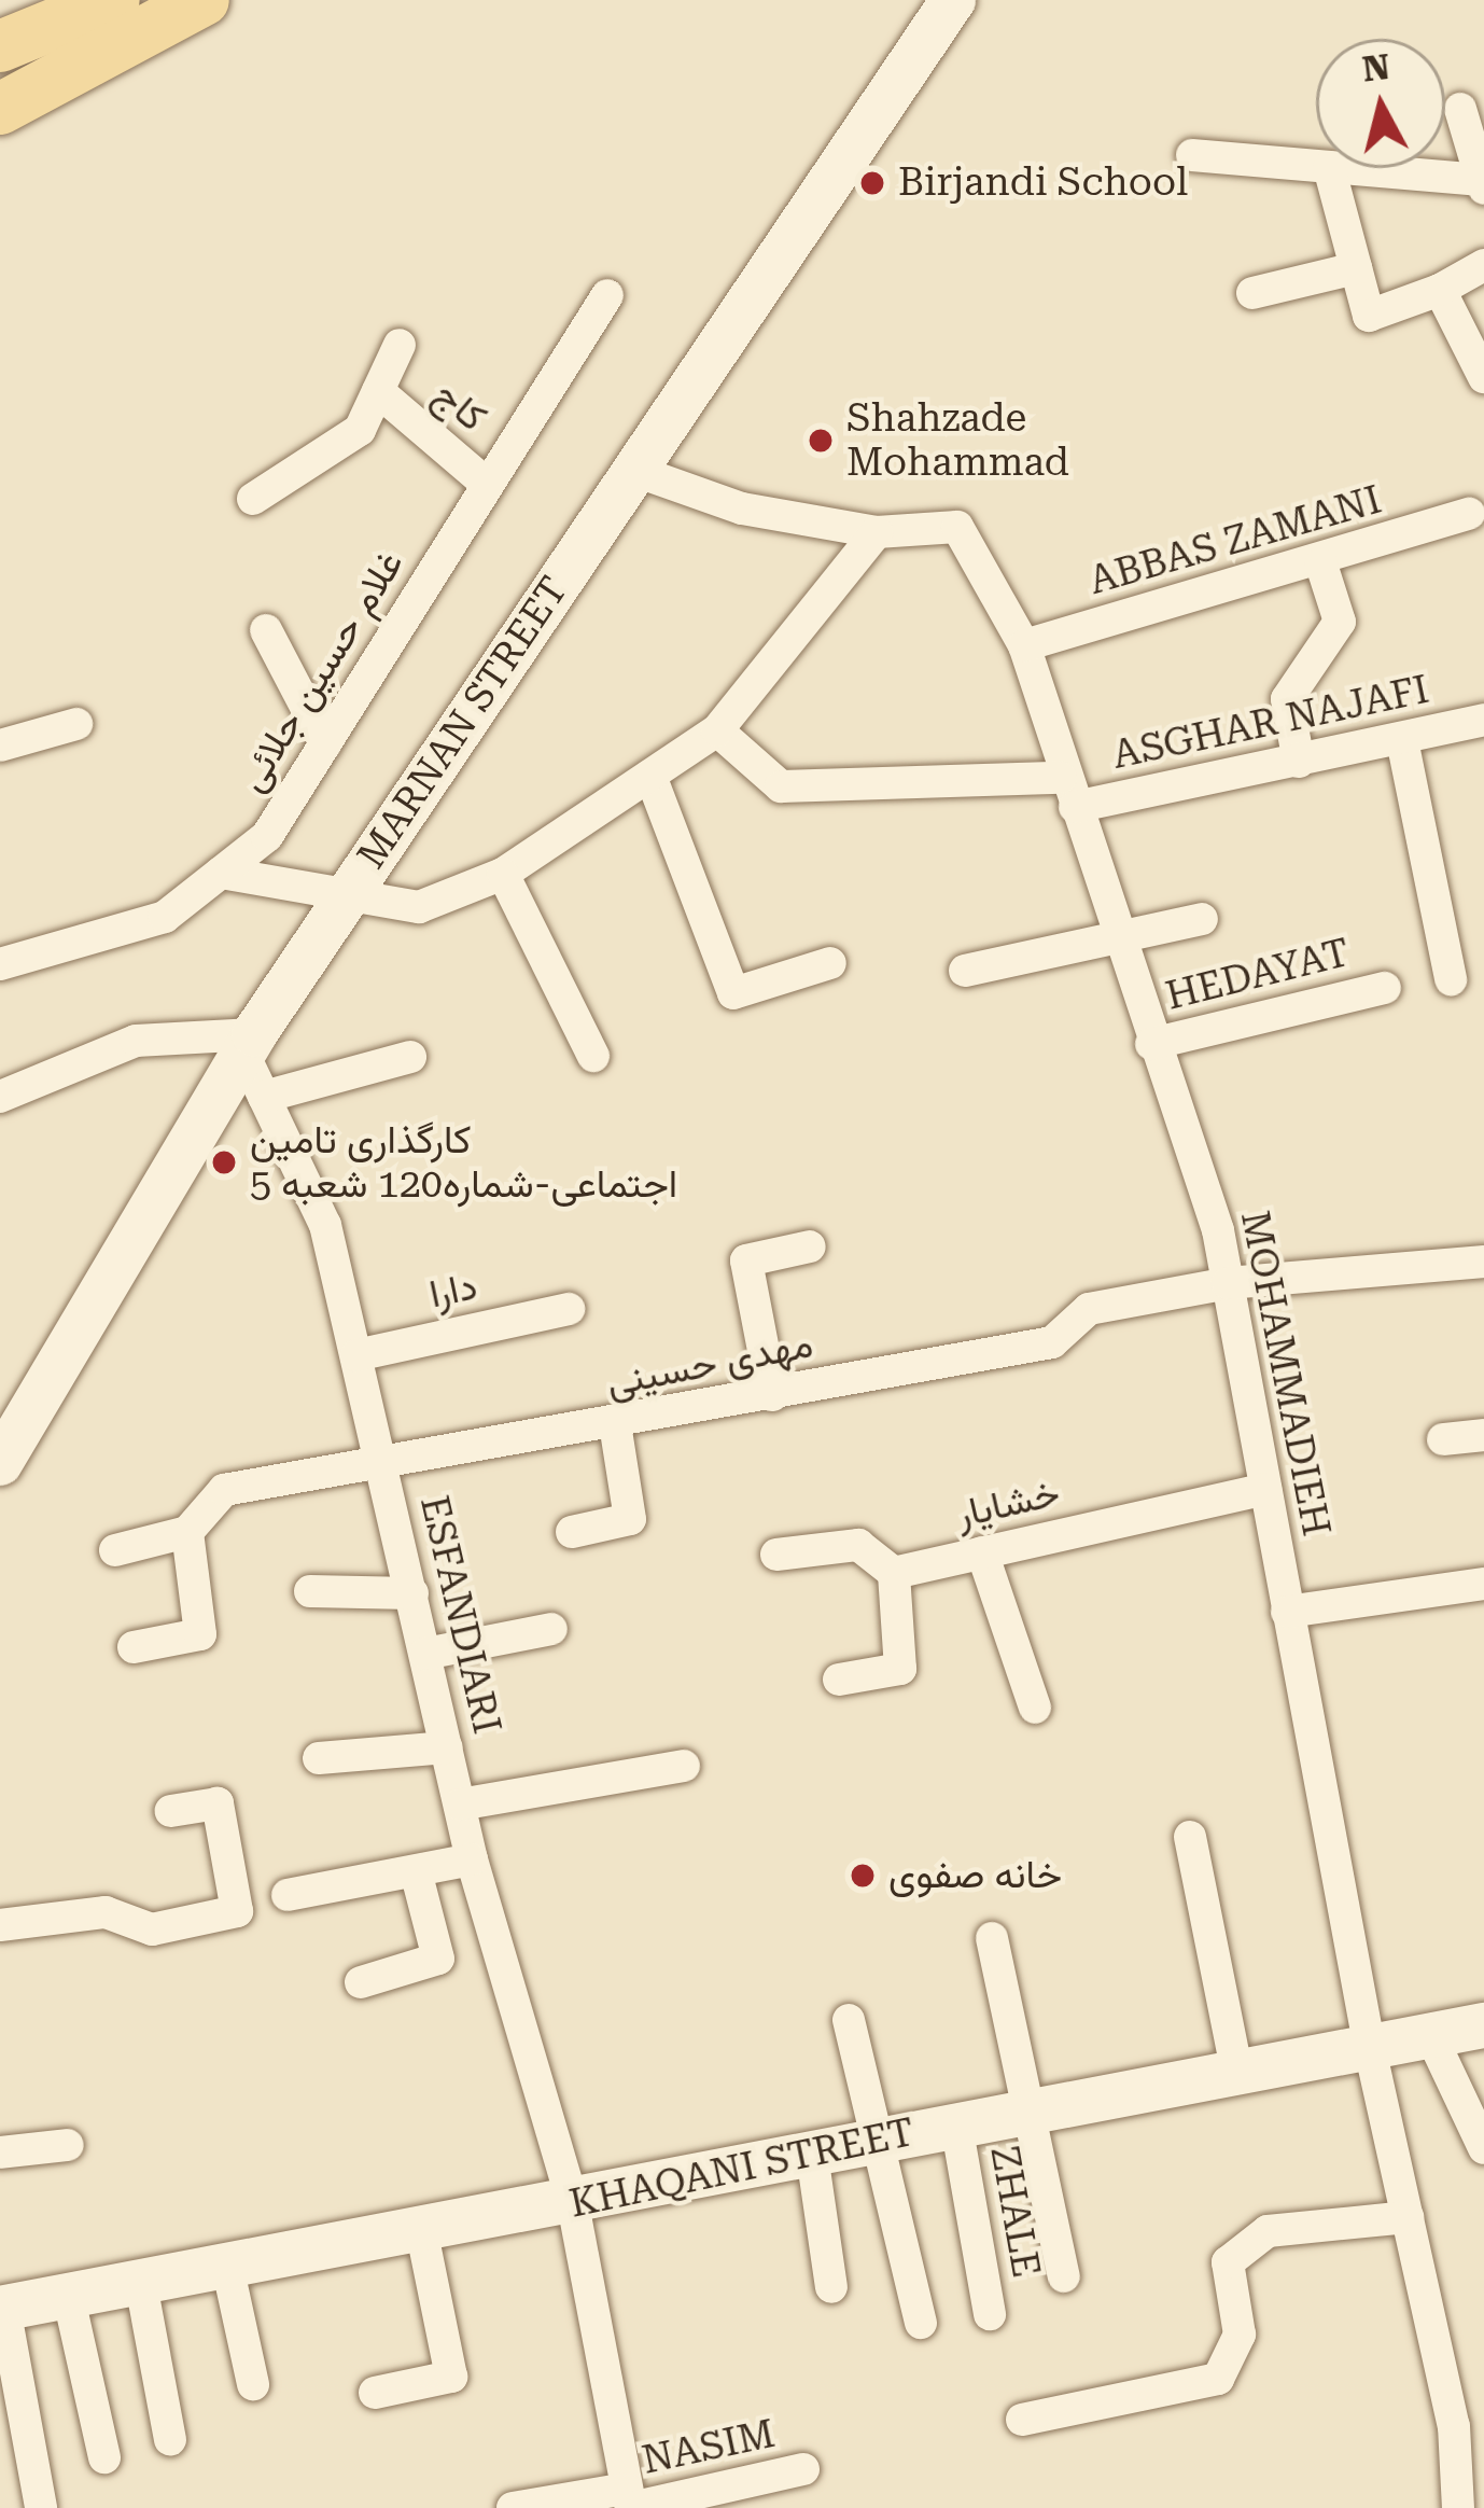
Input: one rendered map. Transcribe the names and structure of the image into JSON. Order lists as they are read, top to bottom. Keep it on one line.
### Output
{"streets":{"main road":["MARNAN STREET","KHAQANI STREET"],"street":["کاج","ABBAS ZAMANI","غلام حسین جلائی","ASGHAR NAJAFI","HEDAYAT","دارا","مهدی حسینی","MOHAMMADIEH","خشایار","ESFANDIARI","ZHALE","NASIM"]},"crossings":[["کاج","غلام حسین جلائی"],["ABBAS ZAMANI","MOHAMMADIEH"],["MARNAN STREET","ESFANDIARI"],["ASGHAR NAJAFI","MOHAMMADIEH"],["HEDAYAT","MOHAMMADIEH"],["دارا","ESFANDIARI"],["مهدی حسینی","MOHAMMADIEH"],["مهدی حسینی","ESFANDIARI"],["MOHAMMADIEH","خشایار"],["MOHAMMADIEH","KHAQANI STREET"],["ESFANDIARI","KHAQANI STREET"],["ESFANDIARI","NASIM"],["KHAQANI STREET","ZHALE"]],"places":["Birjandi School","Shahzade Mohammad","کارگذاری تامین اجتماعی-شماره120 شعبه 5","خانه صفوی"],"north":"top"}
